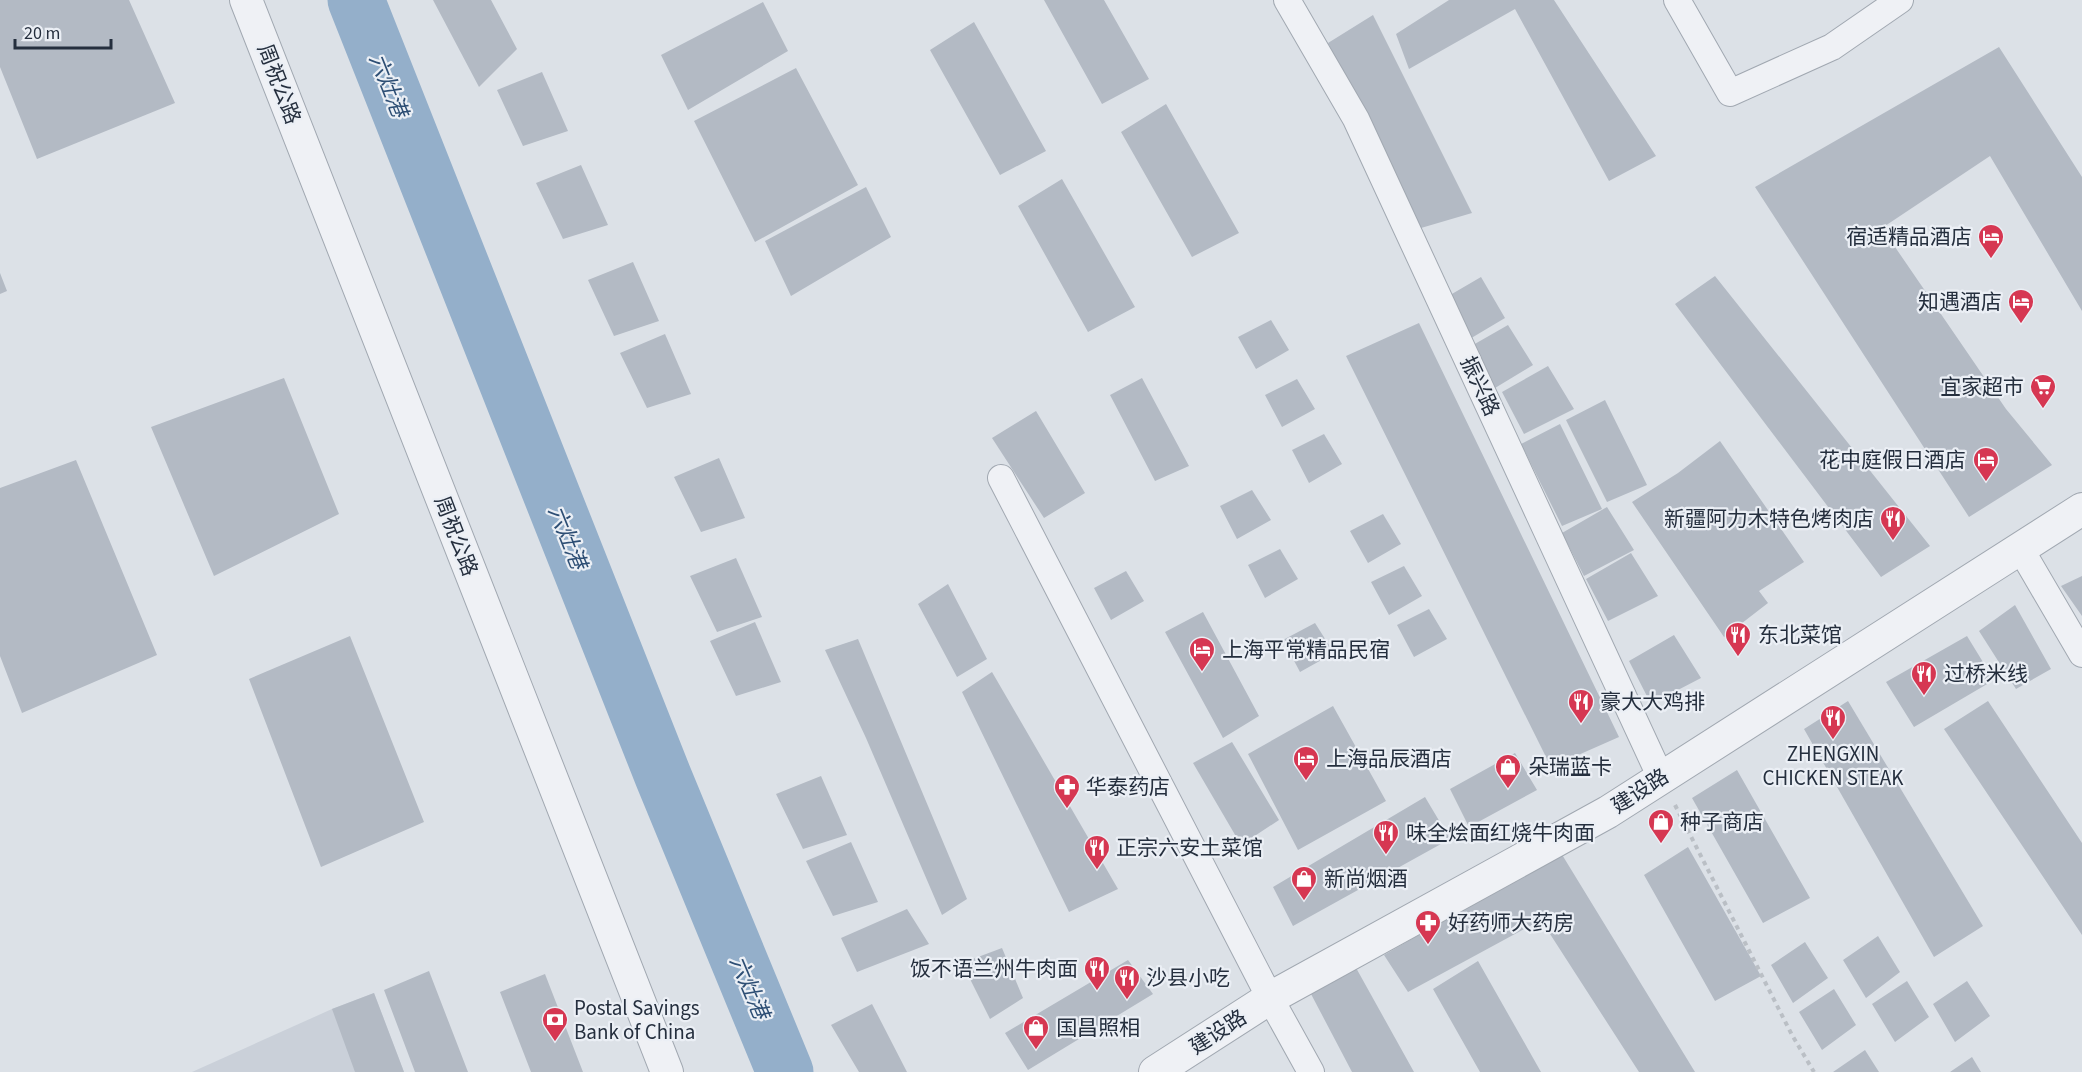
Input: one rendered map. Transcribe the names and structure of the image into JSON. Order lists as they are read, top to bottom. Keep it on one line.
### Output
{"streets":{"street":["周祝公路","振兴路","建设路"]},"crossings":[["振兴路","建设路"]],"water":["六灶港"],"places":{"hotel":["宿适精品酒店","知遇酒店","花中庭假日酒店","上海平常精品民宿","上海品辰酒店"],"supermarket":["宜家超市"],"restaurant":["新疆阿力木特色烤肉店","东北菜馆","过桥米线","豪大大鸡排","ZHENGXIN CHICKEN STEAK","味全烩面红烧牛肉面","正宗六安土菜馆","饭不语兰州牛肉面","沙县小吃"],"shop":["朵瑞蓝卡","种子商店","新尚烟酒","国昌照相"],"pharmacy":["华泰药店","好药师大药房"],"bank":["Postal Savings Bank of China"]},"scale_bar":"20 m"}
